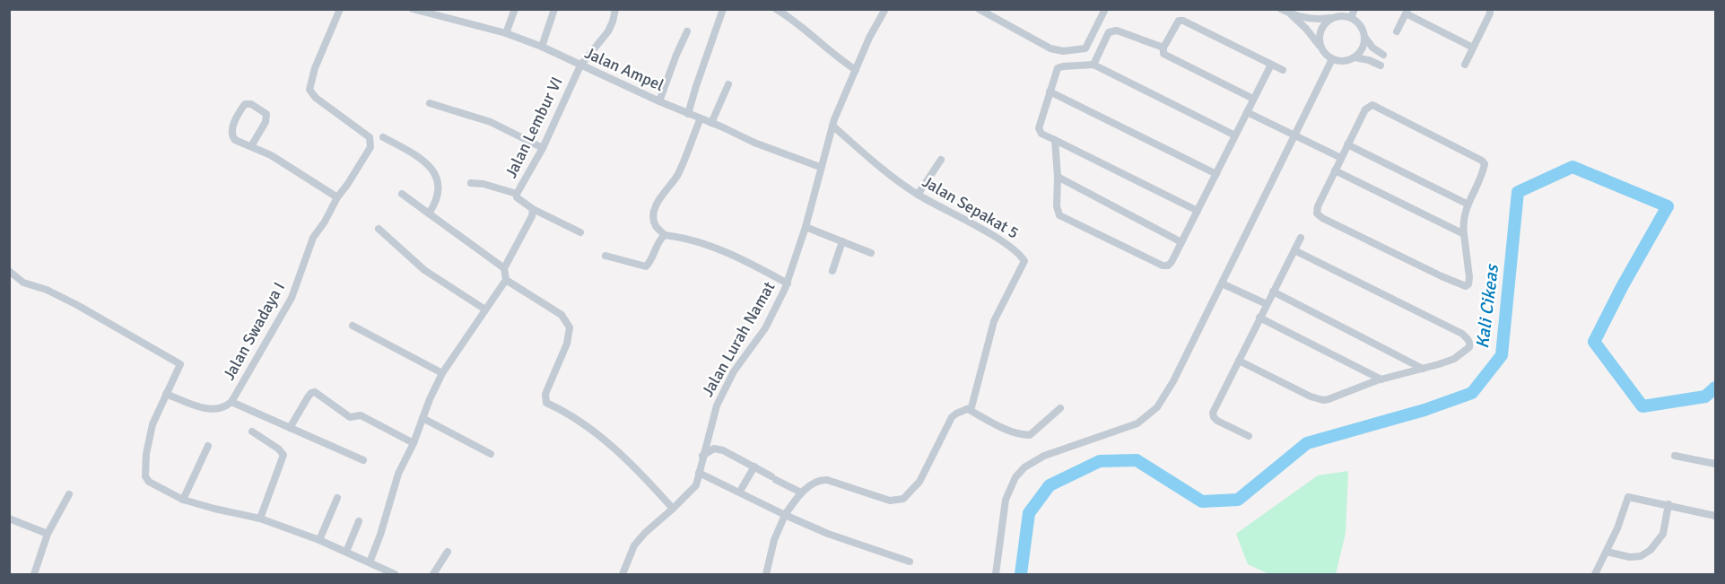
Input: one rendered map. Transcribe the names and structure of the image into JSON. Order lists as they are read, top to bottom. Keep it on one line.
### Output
{"streets":{"street":["Jalan Ampel","Jalan Lembur VI","Jalan Sepakat 5","Jalan Swadaya I","Jalan Lurah Namat"]},"crossings":[["Jalan Ampel","Jalan Lembur VI"],["Jalan Ampel","Jalan Lurah Namat"],["Jalan Sepakat 5","Jalan Lurah Namat"]],"water":["Kali Cikeas"]}
